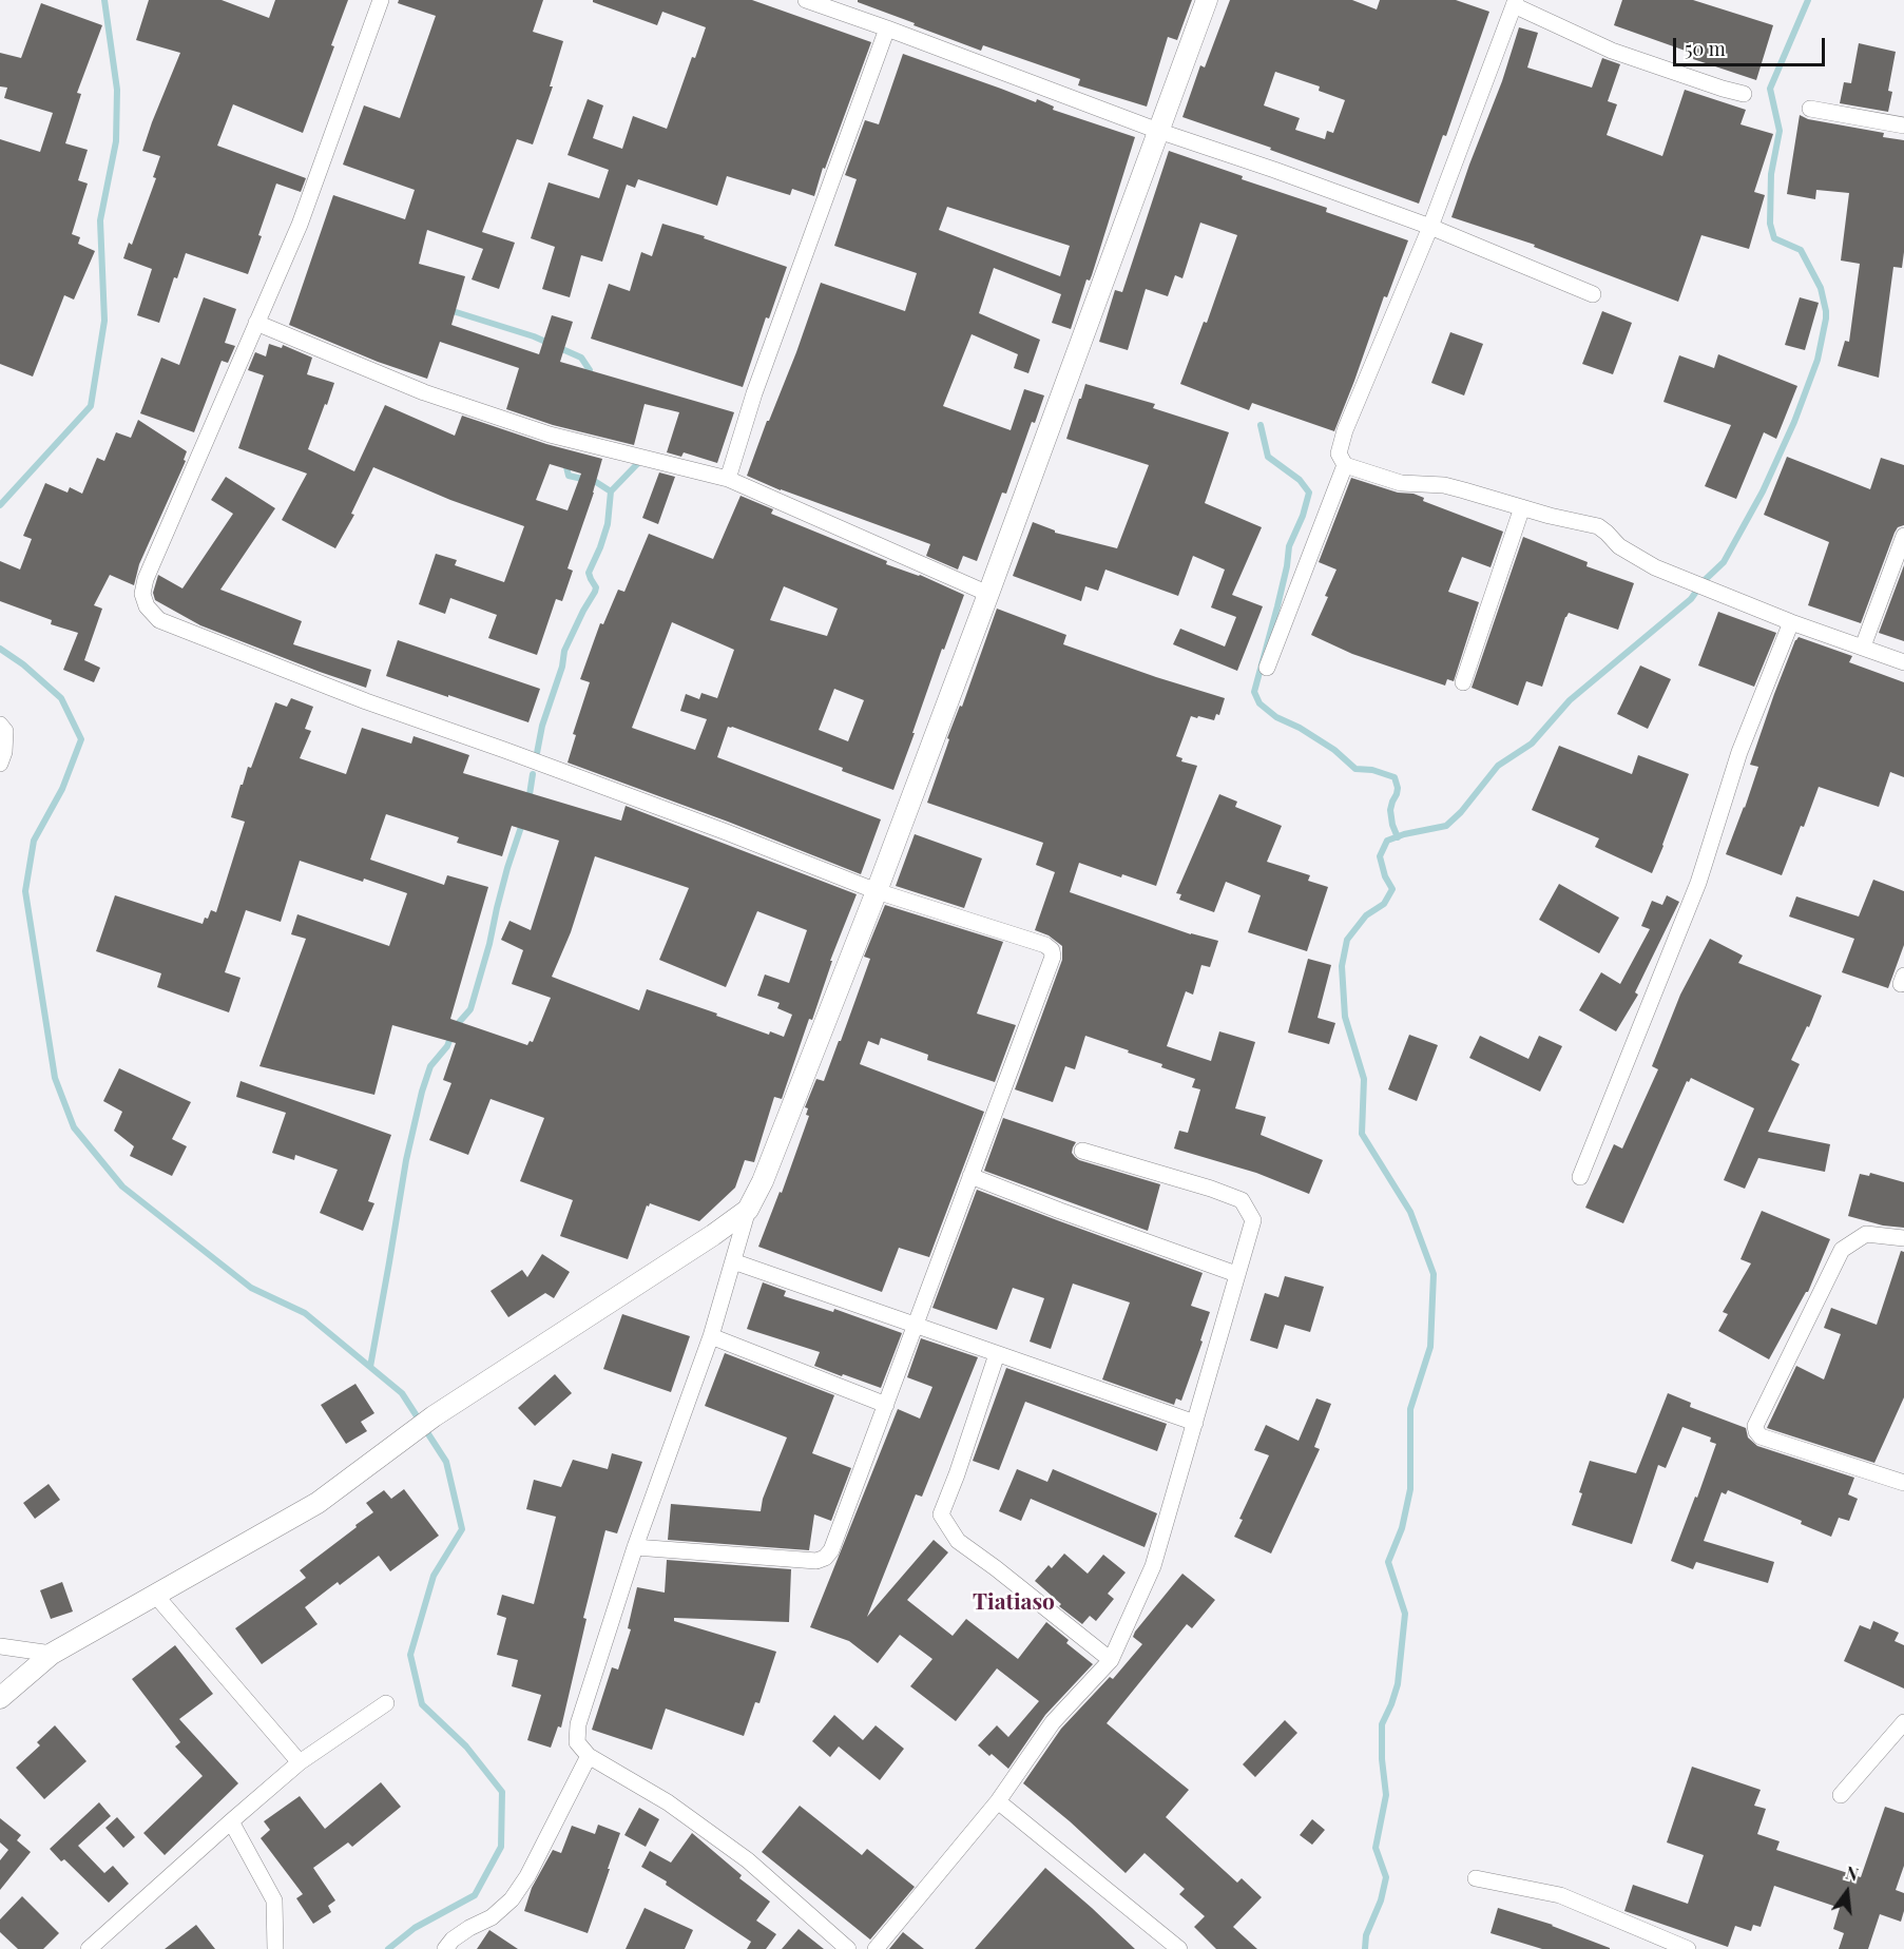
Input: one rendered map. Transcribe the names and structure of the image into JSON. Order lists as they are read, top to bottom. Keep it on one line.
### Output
{"districts":["Tiatiaso"],"scale_bar":"50 m","north":"top"}
